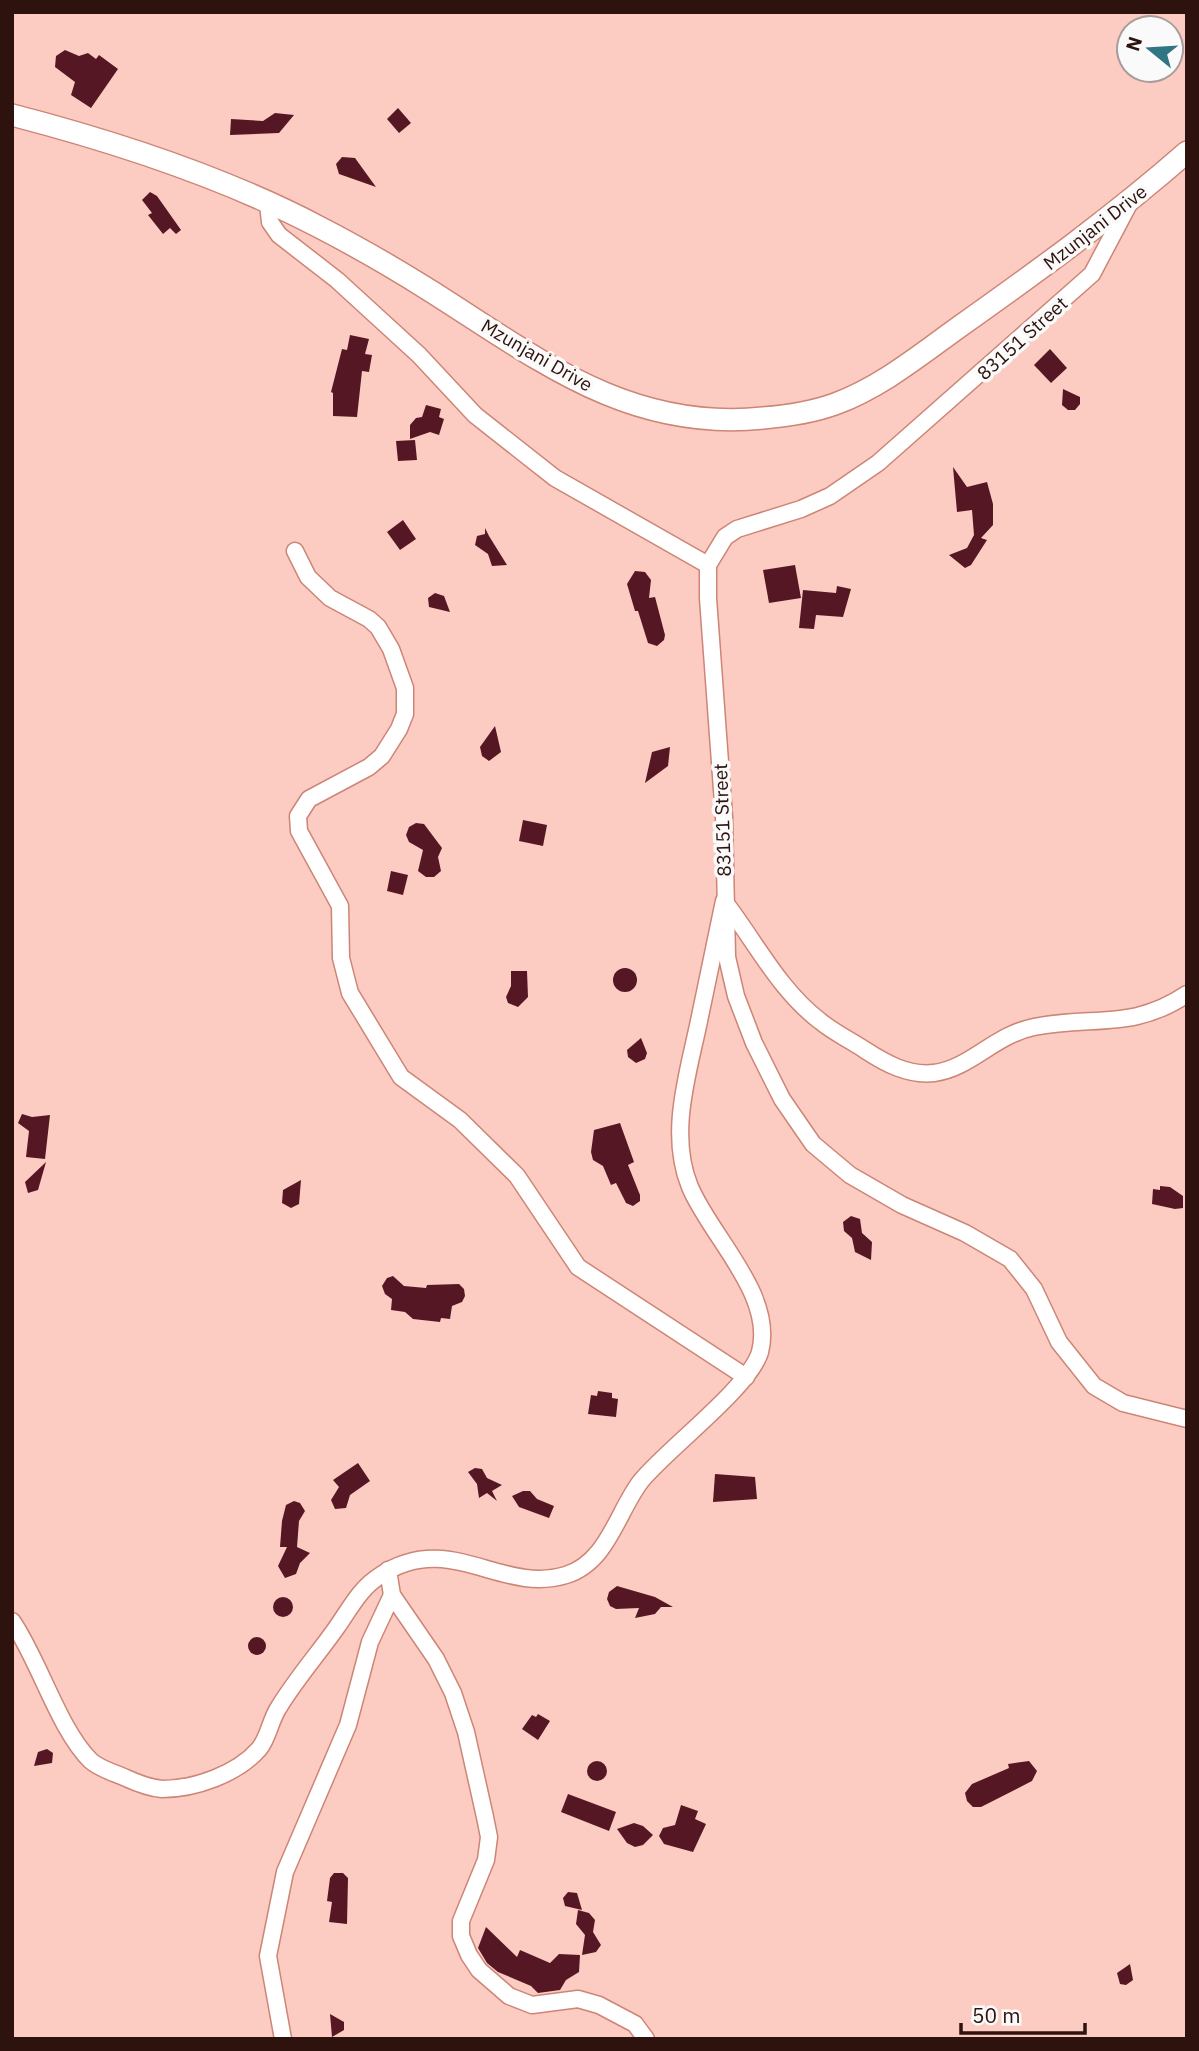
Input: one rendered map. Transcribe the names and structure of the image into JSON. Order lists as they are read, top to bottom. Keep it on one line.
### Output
{"streets":{"main road":["Mzunjani Drive"],"street":["83151 Street"]},"crossings":[["Mzunjani Drive","83151 Street"]],"scale_bar":"50 m","north":"left"}
